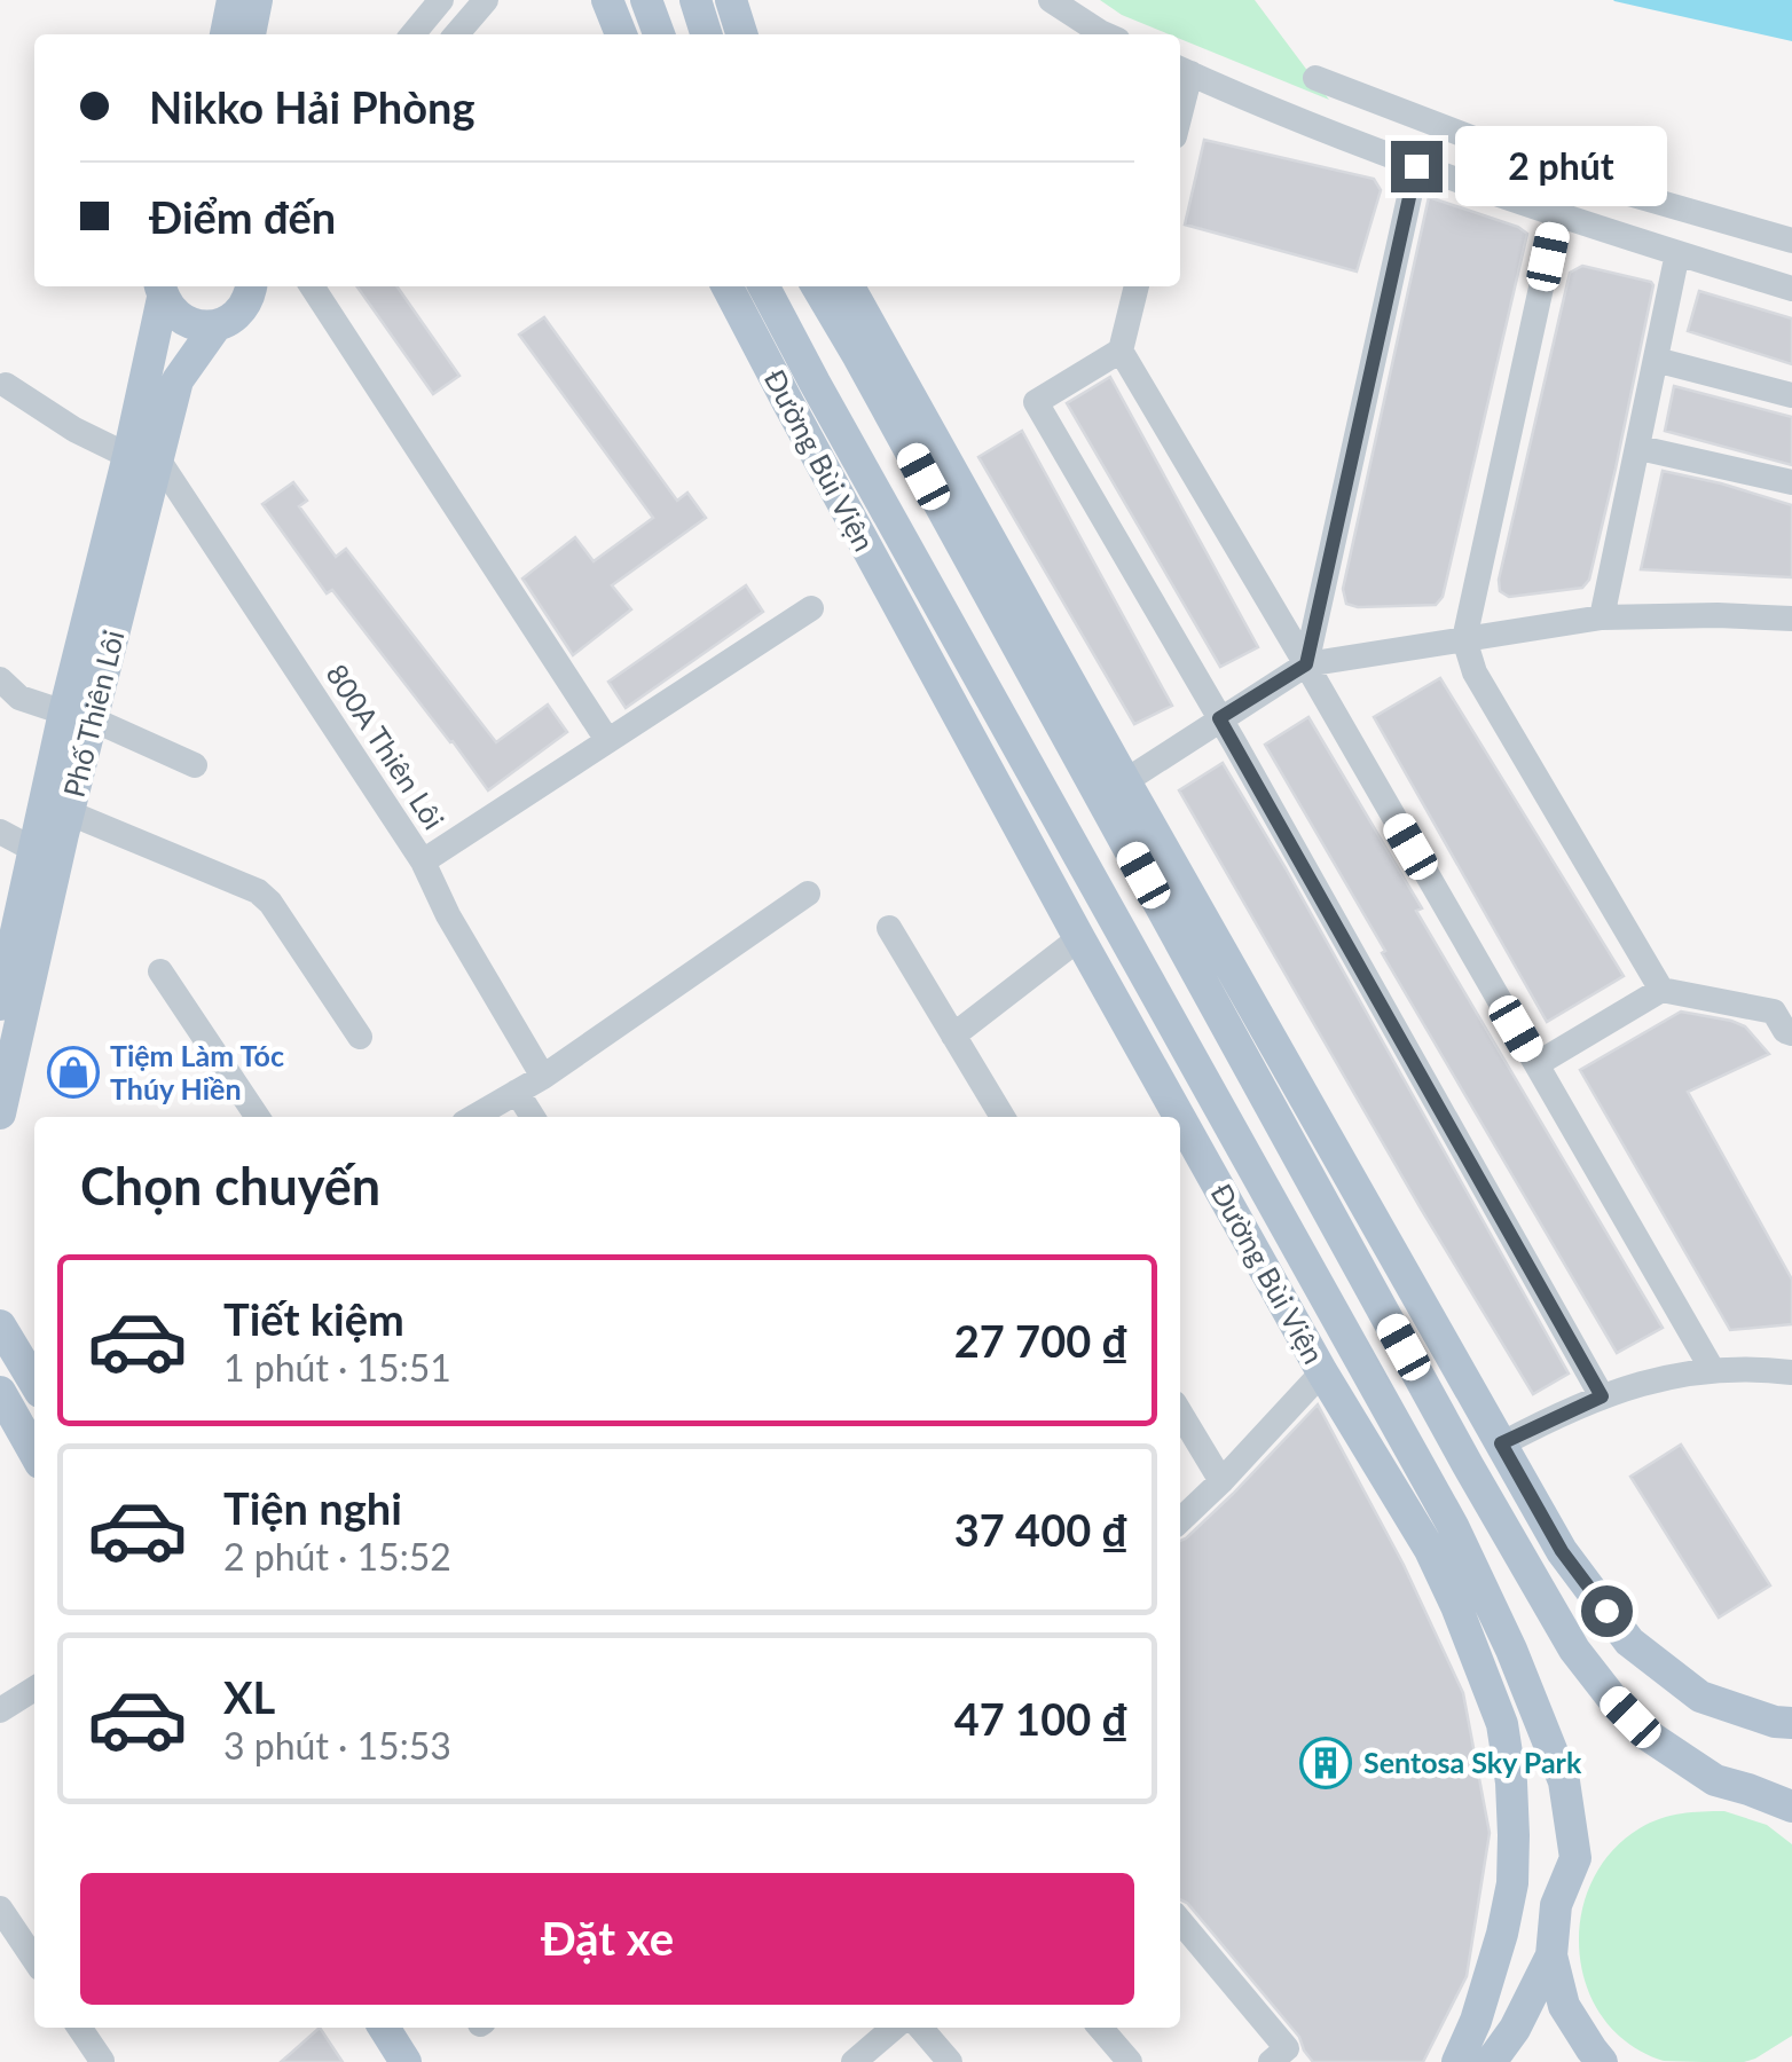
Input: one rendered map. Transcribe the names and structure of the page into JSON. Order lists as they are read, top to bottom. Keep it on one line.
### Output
{"streets":{"main road":["Đường Bùi Viện","Phố Thiên Lôi"],"street":["800A Thiên Lôi"]},"crossings":[["Phố Thiên Lôi","800A Thiên Lôi"]],"places":{"shop":["Tiệm Làm Tóc Thúy Hiền"],"building":["Sentosa Sky Park"]},"page":{"banner":["Nikko Hải Phòng","Điểm đến"],"bubble":"2 phút","heading":"Chọn chuyến","list":[{"name":"Tiết kiệm","note":"1 phút · 15:51","value":"27 700 ₫"},{"name":"Tiện nghi","note":"2 phút · 15:52","value":"37 400 ₫"},{"name":"XL","note":"3 phút · 15:53","value":"47 100 ₫"}],"buttons":"Đặt xe"}}
